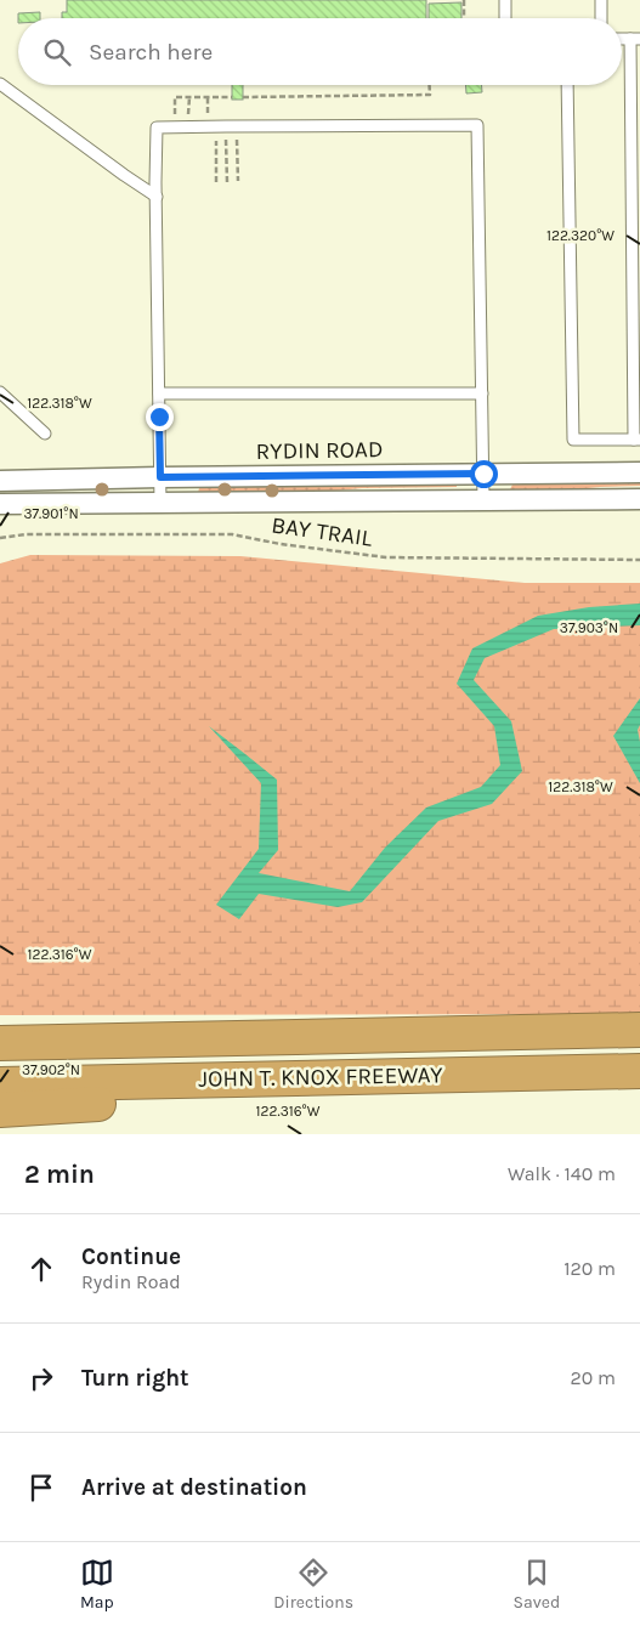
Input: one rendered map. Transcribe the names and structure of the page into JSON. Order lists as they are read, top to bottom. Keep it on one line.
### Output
{"streets":{"highway":["JOHN T. KNOX FREEWAY"],"street":["RYDIN ROAD"],"path":["BAY TRAIL"]},"page":{"search":"Search here","heading":["2 min","Walk · 140 m"],"list":[["Continue","Rydin Road","120 m"],["Turn right","20 m"],"Arrive at destination"],"nav":["Map","Directions","Saved"]},"coordinates":["122.320°W","122.318°W","37.901°N","37.903°N","122.316°W","37.902°N"]}
